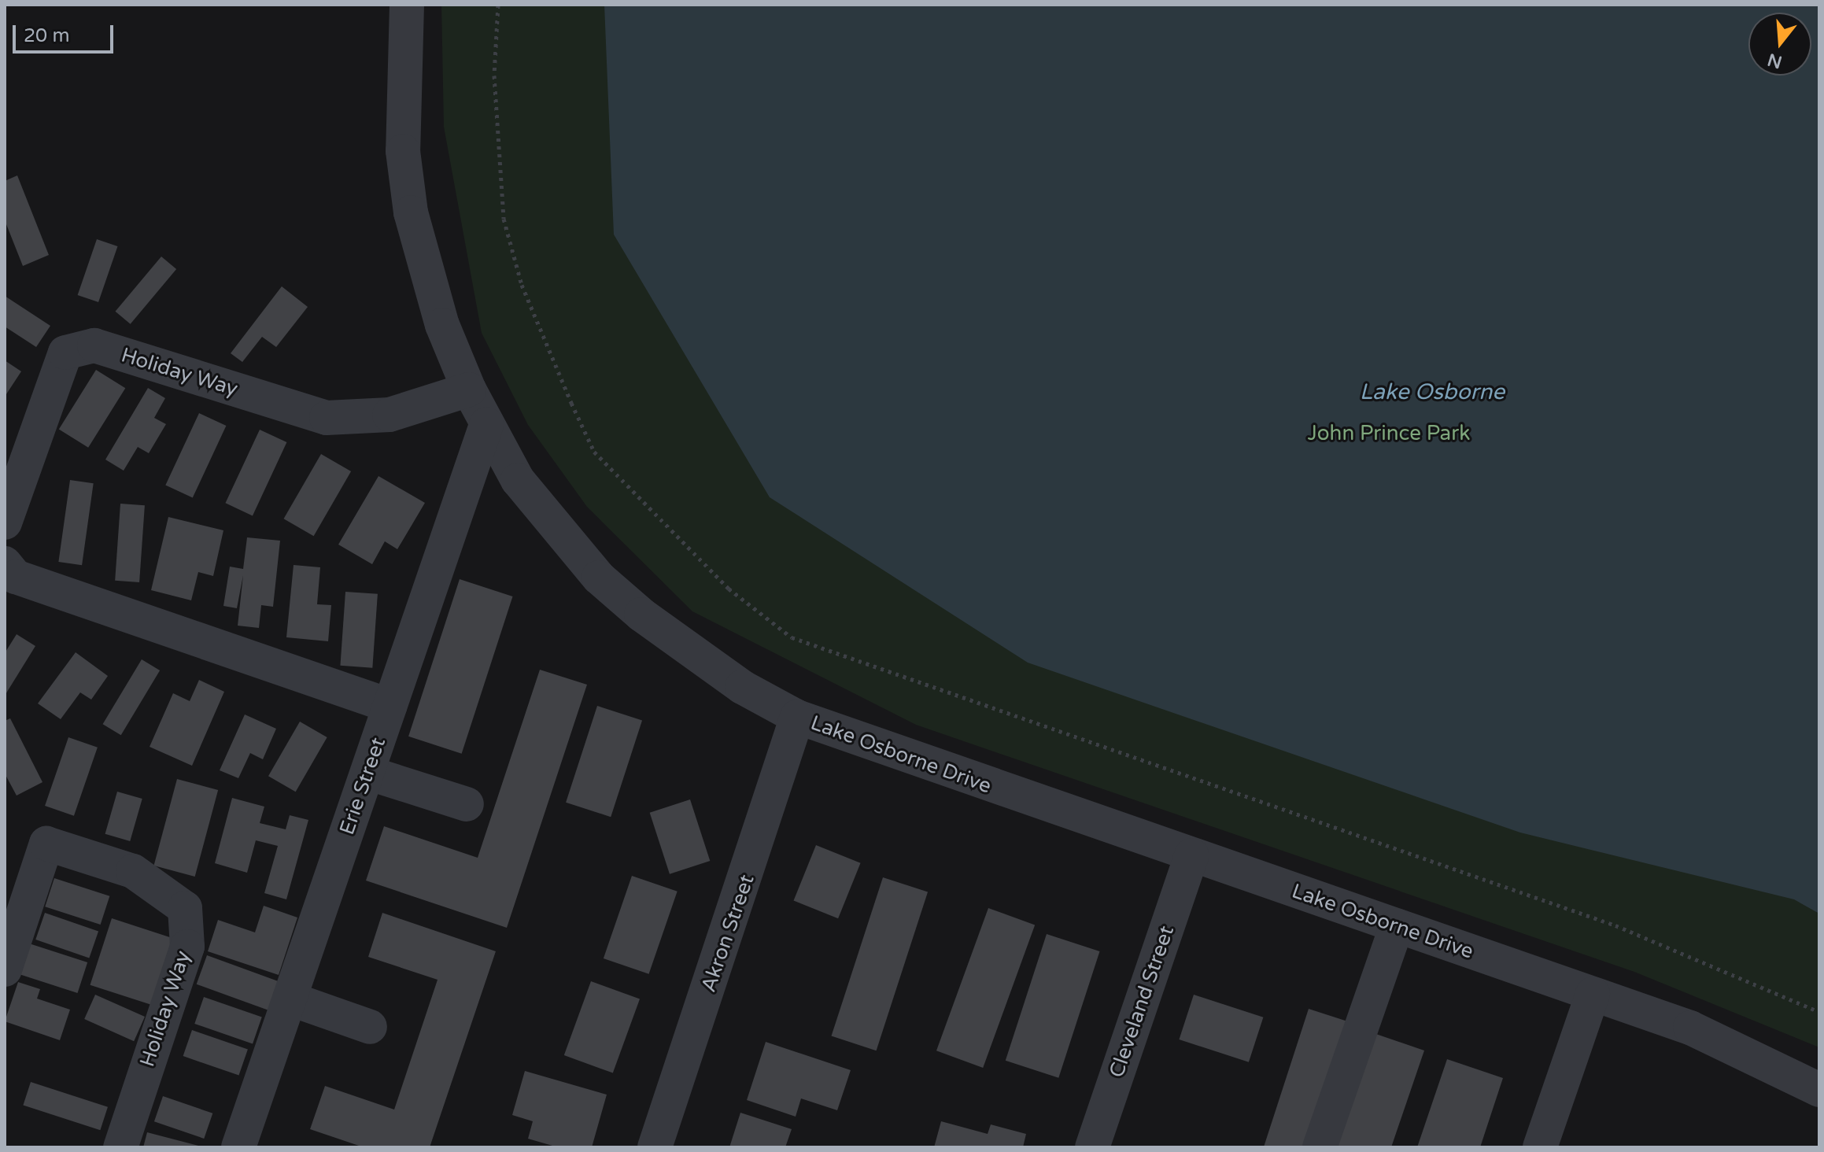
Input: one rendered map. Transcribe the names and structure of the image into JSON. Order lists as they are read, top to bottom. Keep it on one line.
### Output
{"streets":{"street":["Holiday Way","Lake Osborne Drive","Erie Street","Akron Street","Cleveland Street"]},"crossings":[["Holiday Way","Lake Osborne Drive"],["Lake Osborne Drive","Erie Street"],["Lake Osborne Drive","Akron Street"],["Lake Osborne Drive","Cleveland Street"]],"water":["Lake Osborne"],"parks":["John Prince Park"],"scale_bar":"20 m","north":"bottom"}
